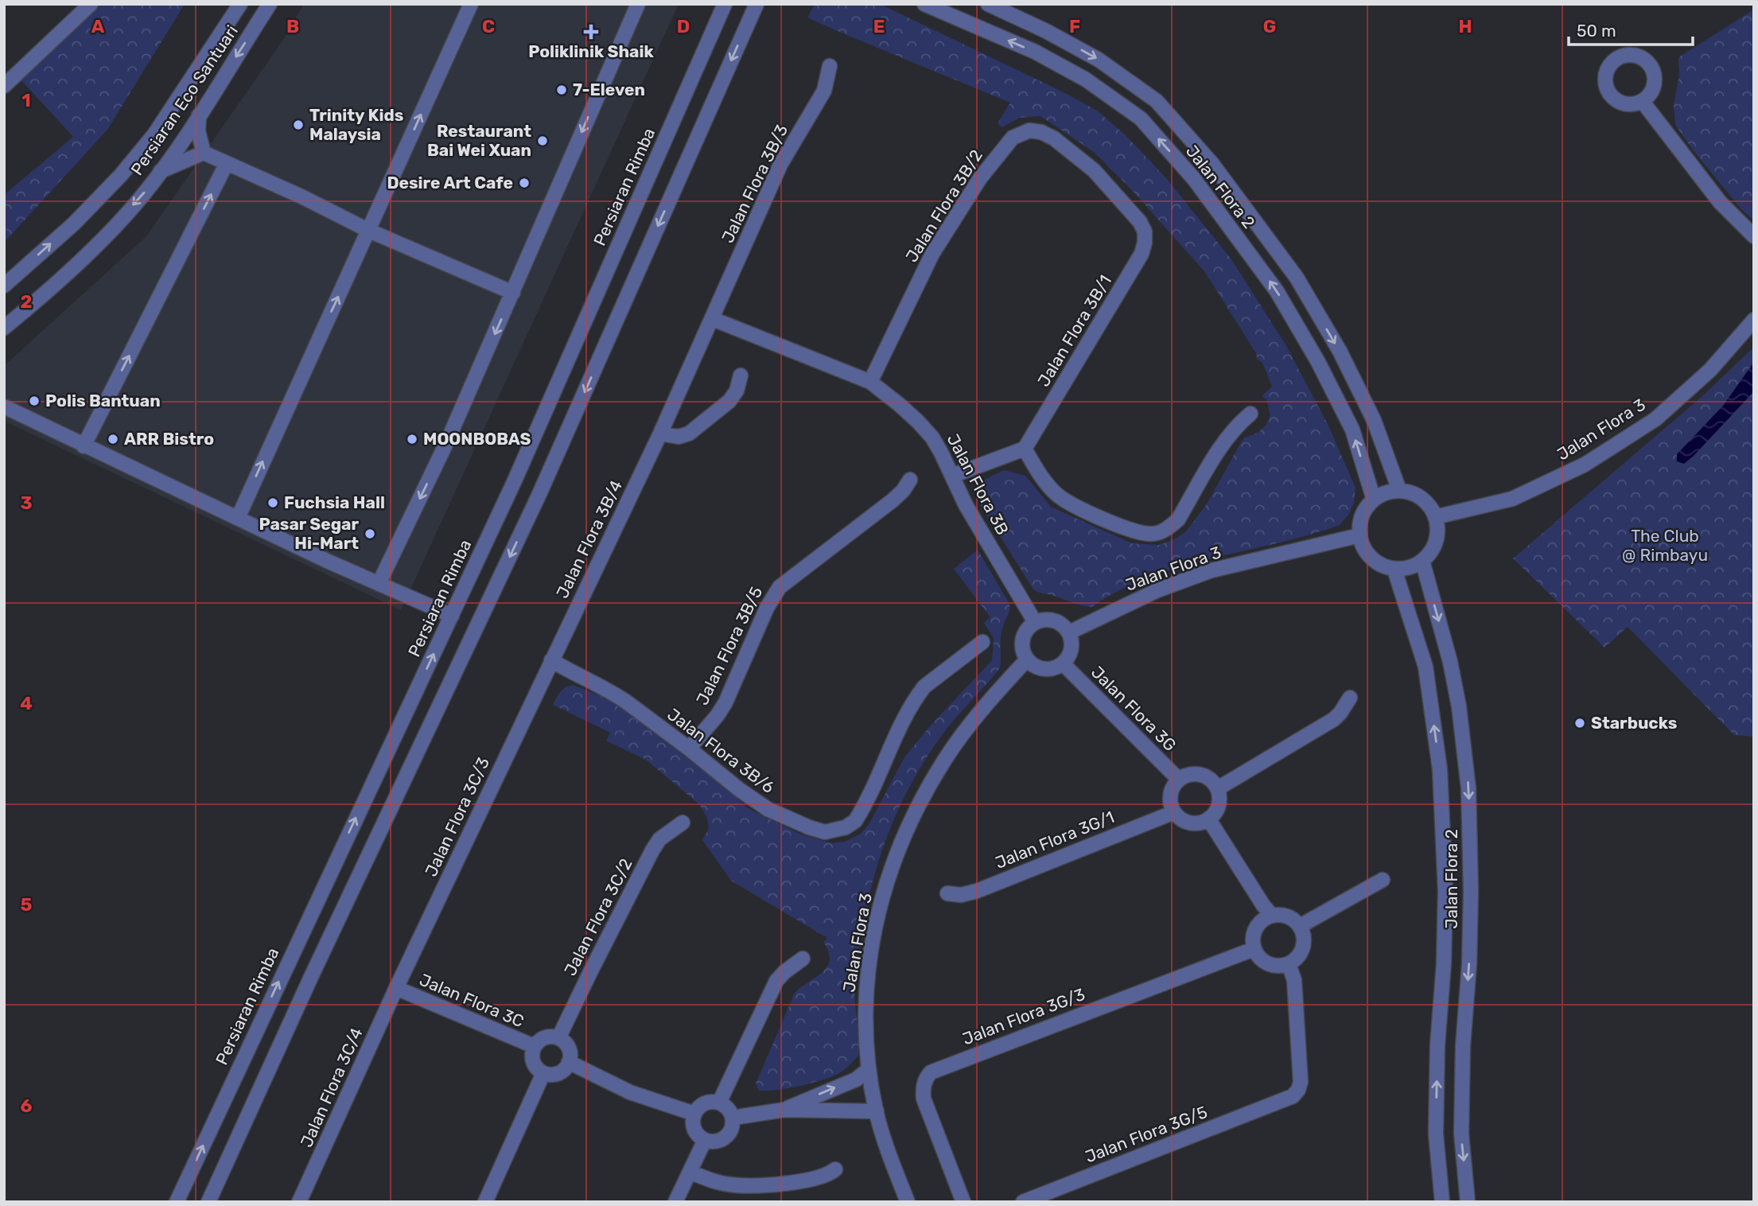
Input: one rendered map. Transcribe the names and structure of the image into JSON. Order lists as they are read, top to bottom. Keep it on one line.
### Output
{"streets":{"street":["Persiaran Eco Santuari","Jalan Flora 3B/3","Persiaran Rimba","Jalan Flora 2","Jalan Flora 3B/2","Jalan Flora 3B/1","Jalan Flora 3","Jalan Flora 3B","Jalan Flora 3B/4","Jalan Flora 3B/5","Jalan Flora 3G","Jalan Flora 3B/6","Jalan Flora 3C/3","Jalan Flora 3G/1","Jalan Flora 3C/2","Jalan Flora 3C","Jalan Flora 3G/3","Jalan Flora 3C/4","Jalan Flora 3G/5"]},"crossings":[["Jalan Flora 3B/3","Jalan Flora 3B"],["Jalan Flora 3B/3","Jalan Flora 3B/4"],["Jalan Flora 2","Jalan Flora 3"],["Jalan Flora 3B/2","Jalan Flora 3B/1"],["Jalan Flora 3B/2","Jalan Flora 3B"],["Jalan Flora 3","Jalan Flora 3B"],["Jalan Flora 3","Jalan Flora 3G"],["Jalan Flora 3B","Jalan Flora 3B/4"],["Jalan Flora 3B","Jalan Flora 3G"],["Jalan Flora 3B/4","Jalan Flora 3B/6"],["Jalan Flora 3B/4","Jalan Flora 3C/3"],["Jalan Flora 3B/5","Jalan Flora 3B/6"],["Jalan Flora 3G","Jalan Flora 3G/1"],["Jalan Flora 3B/6","Jalan Flora 3C/3"],["Jalan Flora 3C/3","Jalan Flora 3C"],["Jalan Flora 3C/3","Jalan Flora 3C/4"],["Jalan Flora 3C/2","Jalan Flora 3C"],["Jalan Flora 3C","Jalan Flora 3C/4"],["Jalan Flora 3G/3","Jalan Flora 3G/5"]],"parks":["The Club @ Rimbayu"],"places":{"health":["Poliklinik Shaik"],"other":["7-Eleven","Trinity Kids Malaysia","Restaurant Bai Wei Xuan","Desire Art Cafe","Polis Bantuan","ARR Bistro","MOONBOBAS","Fuchsia Hall","Pasar Segar Hi-Mart","Starbucks"]},"scale_bar":"50 m","grid":{"columns":["A","B","C","D","E","F","G","H"],"rows":["1","2","3","4","5","6"]}}
